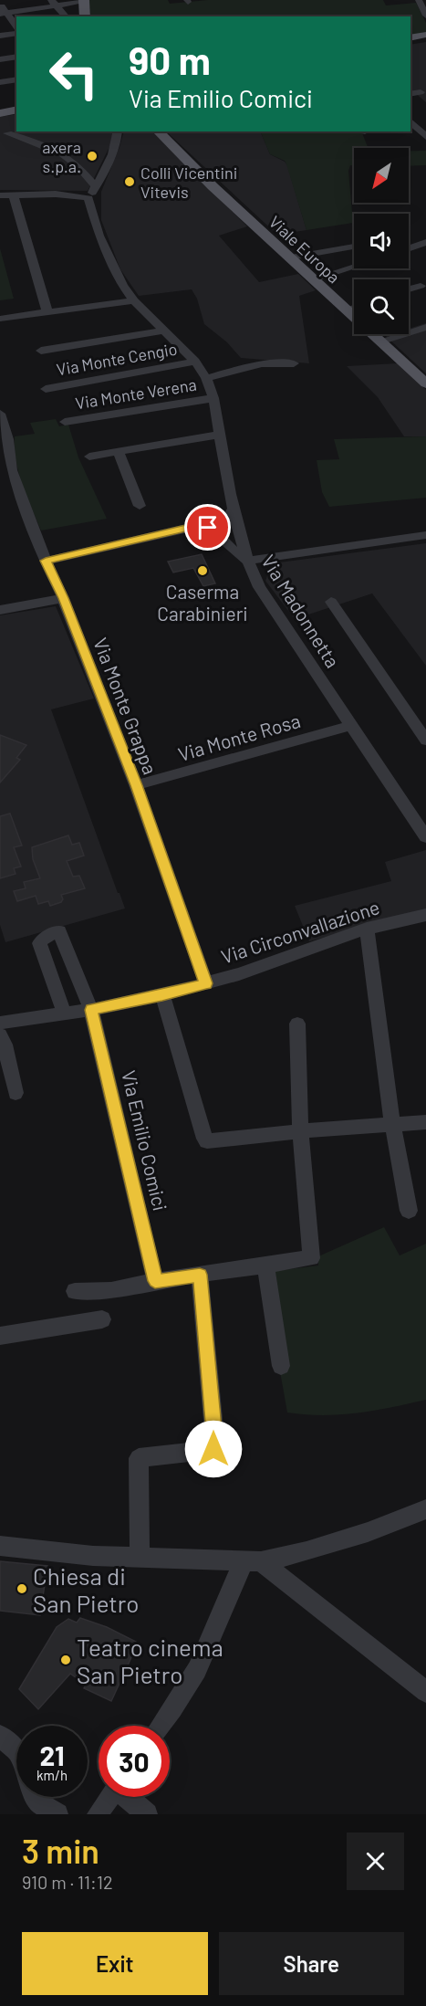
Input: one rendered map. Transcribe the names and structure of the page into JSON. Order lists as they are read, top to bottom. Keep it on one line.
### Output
{"streets":{"main road":["Viale Europa"],"street":["Via Monte Cengio","Via Monte Verena","Via Madonnetta","Via Monte Grappa","Via Monte Rosa","Via Circonvallazione","Via Emilio Comici"]},"crossings":[["Via Monte Cengio","Via Madonnetta"],["Via Monte Verena","Via Madonnetta"],["Via Madonnetta","Via Monte Rosa"],["Via Monte Grappa","Via Monte Rosa"],["Via Monte Grappa","Via Circonvallazione"],["Via Circonvallazione","Via Emilio Comici"]],"places":["axera s.p.a.","Colli Vicentini Vitevis","Caserma Carabinieri","Chiesa di San Pietro","Teatro cinema San Pietro"],"north":"bottom left","page":{"turn":["90 m","Via Emilio Comici"],"speed":"21 km/h","limit":"30","heading":["3 min","910 m · 11:12"],"buttons":["Exit","Share"]}}
